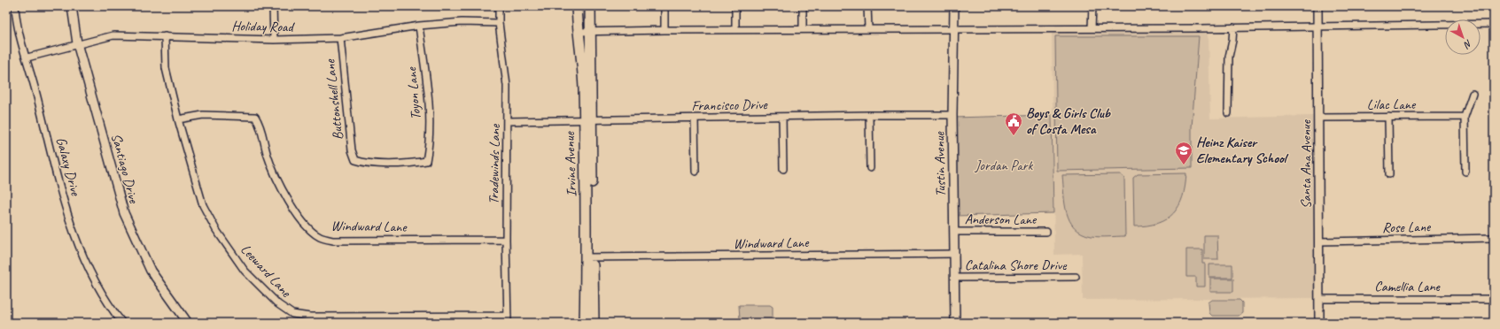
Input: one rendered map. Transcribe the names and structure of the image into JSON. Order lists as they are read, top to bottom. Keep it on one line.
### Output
{"streets":{"main road":["Irvine Avenue"],"street":["Holiday Road","Toyon Lane","Buttonshell Lane","Lilac Lane","Francisco Drive","Tradewinds Lane","Tustin Avenue","Santa Ana Avenue","Galaxy Drive","Santiago Drive","Anderson Lane","Windward Lane","Rose Lane","Catalina Shore Drive","Leeward Lane","Camellia Lane"]},"crossings":[["Holiday Road","Toyon Lane"],["Holiday Road","Buttonshell Lane"],["Holiday Road","Tradewinds Lane"],["Holiday Road","Galaxy Drive"],["Holiday Road","Santiago Drive"],["Holiday Road","Leeward Lane"],["Toyon Lane","Buttonshell Lane"],["Lilac Lane","Santa Ana Avenue"],["Francisco Drive","Tradewinds Lane"],["Francisco Drive","Irvine Avenue"],["Francisco Drive","Tustin Avenue"],["Tradewinds Lane","Windward Lane"],["Tradewinds Lane","Leeward Lane"],["Irvine Avenue","Windward Lane"],["Tustin Avenue","Anderson Lane"],["Tustin Avenue","Windward Lane"],["Tustin Avenue","Catalina Shore Drive"],["Santa Ana Avenue","Rose Lane"],["Santa Ana Avenue","Camellia Lane"],["Windward Lane","Leeward Lane"]],"parks":["Jordan Park"],"places":{"public building":["Boys & Girls Club of Costa Mesa"],"school or university":["Heinz Kaiser Elementary School"]},"north":"bottom right"}
